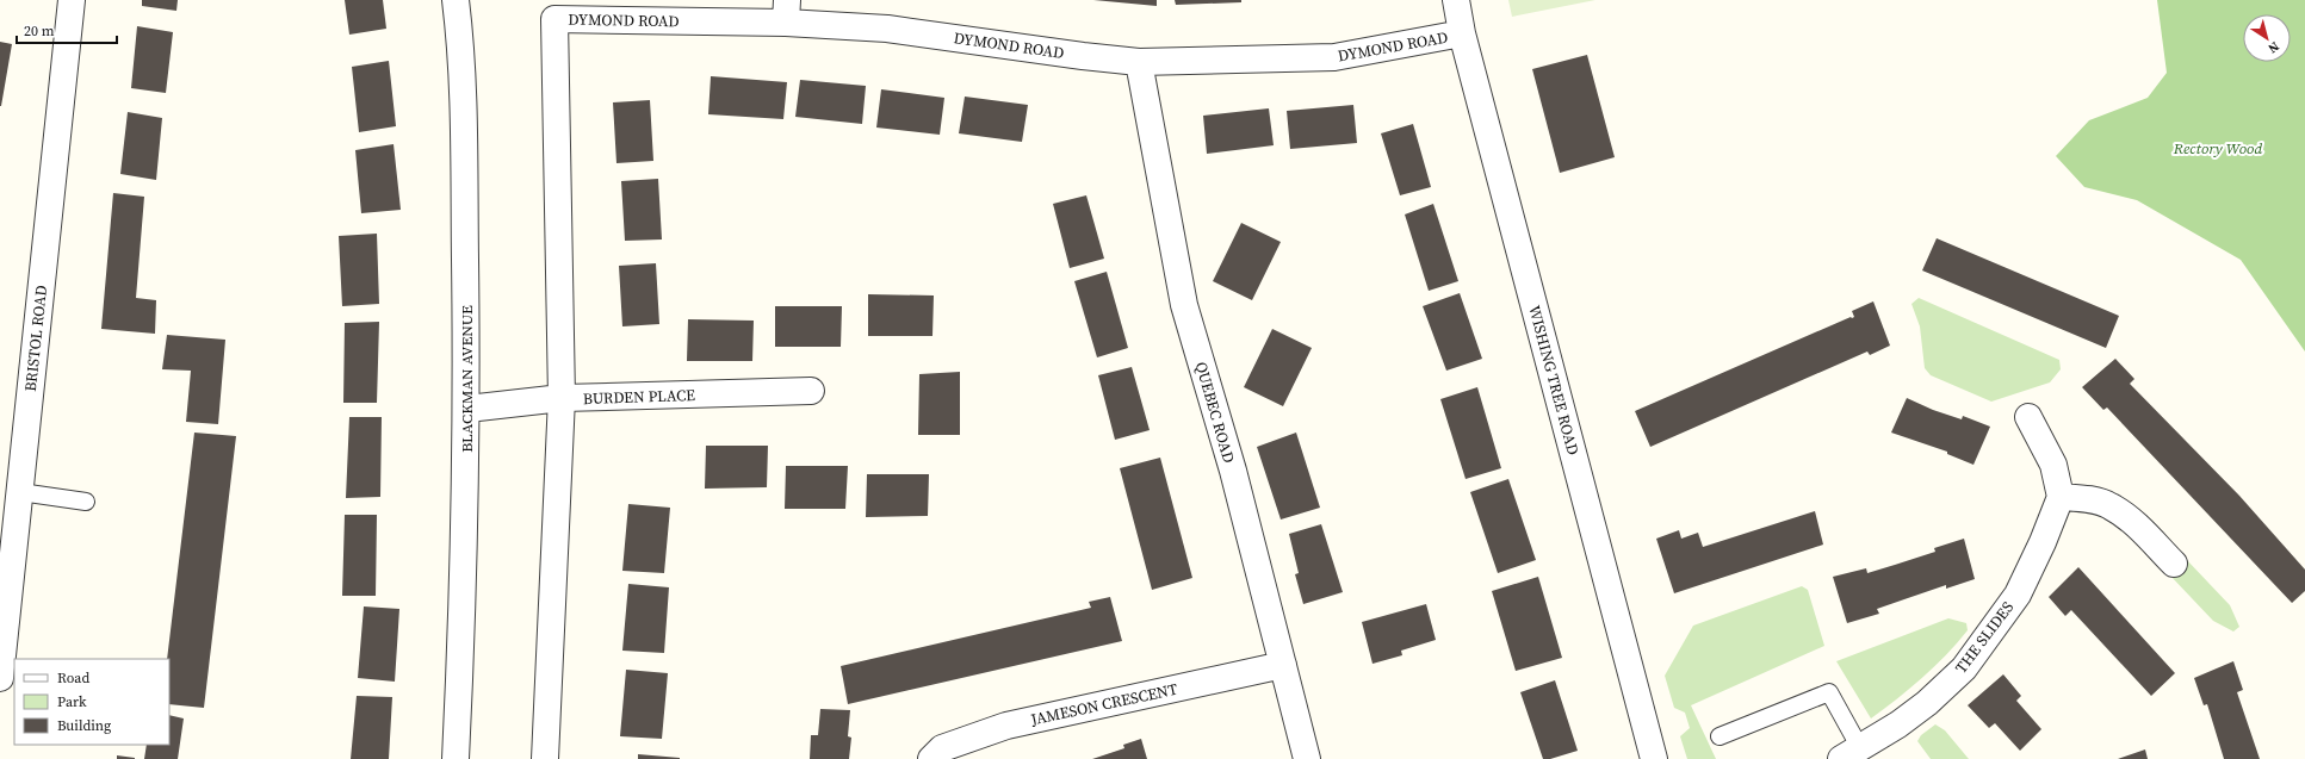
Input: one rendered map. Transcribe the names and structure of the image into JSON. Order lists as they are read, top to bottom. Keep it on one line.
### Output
{"streets":{"street":["DYMOND ROAD","BRISTOL ROAD","BLACKMAN AVENUE","WISHING TREE ROAD","BURDEN PLACE","QUEBEC ROAD","THE SLIDES","JAMESON CRESCENT"]},"crossings":[["DYMOND ROAD","WISHING TREE ROAD"],["DYMOND ROAD","BURDEN PLACE"],["DYMOND ROAD","QUEBEC ROAD"],["BLACKMAN AVENUE","BURDEN PLACE"],["QUEBEC ROAD","JAMESON CRESCENT"]],"parks":["Rectory Wood"],"legend":["Road","Park","Building"],"scale_bar":"20 m","north":"bottom right"}
